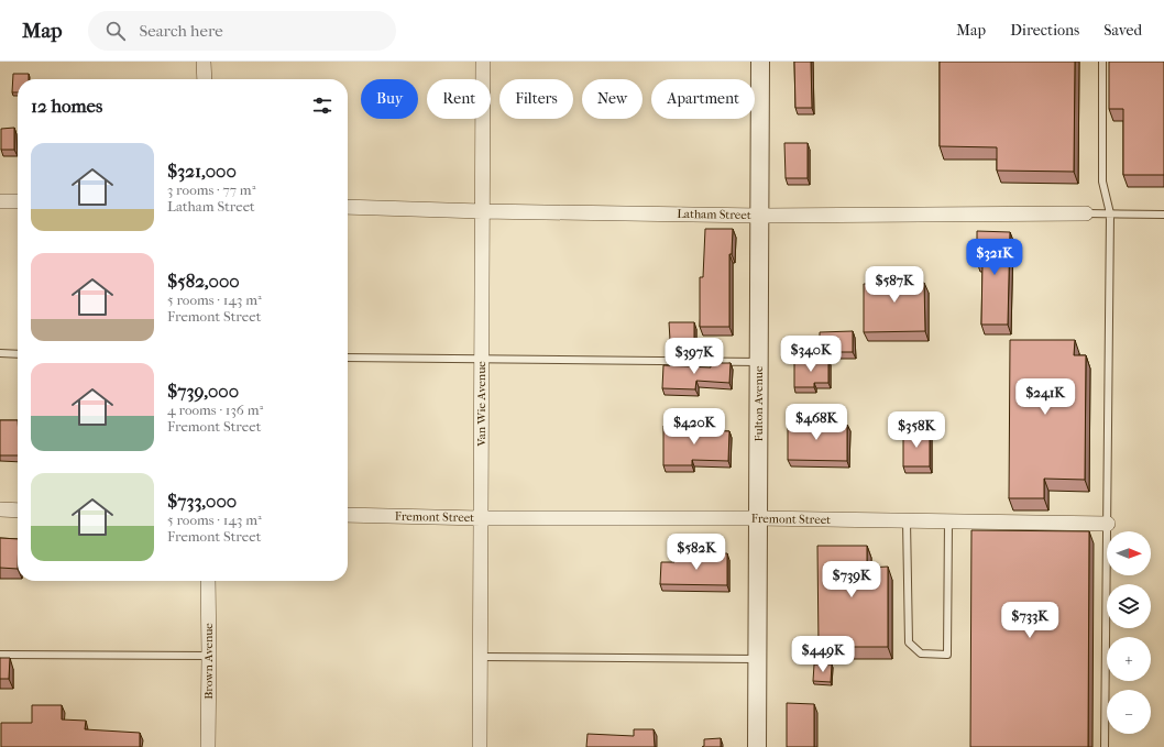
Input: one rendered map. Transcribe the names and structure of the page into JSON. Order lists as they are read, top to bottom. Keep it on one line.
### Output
{"streets":{"street":["Latham Street","Van Wie Avenue","Fulton Avenue","Fremont Street","Brown Avenue"]},"crossings":[["Latham Street","Van Wie Avenue"],["Latham Street","Fulton Avenue"],["Van Wie Avenue","Fremont Street"],["Fulton Avenue","Fremont Street"]],"north":"right","page":{"header":"Map","search":"Search here","nav":["Map","Directions","Saved"],"chip":["Buy","Rent","Filters","New","Apartment"],"heading":"12 homes","list":[{"name":"$321,000","note":"3 rooms · 77 m² · Latham Street"},{"name":"$582,000","note":"5 rooms · 143 m² · Fremont Street"},{"name":"$739,000","note":"4 rooms · 136 m² · Fremont Street"},{"name":"$733,000","note":"5 rooms · 143 m² · Fremont Street"}],"price":["$321K","$587K","$340K","$397K","$241K","$468K","$420K","$358K","$582K","$739K","$733K","$449K"],"map_buttons":["+","−"]}}
